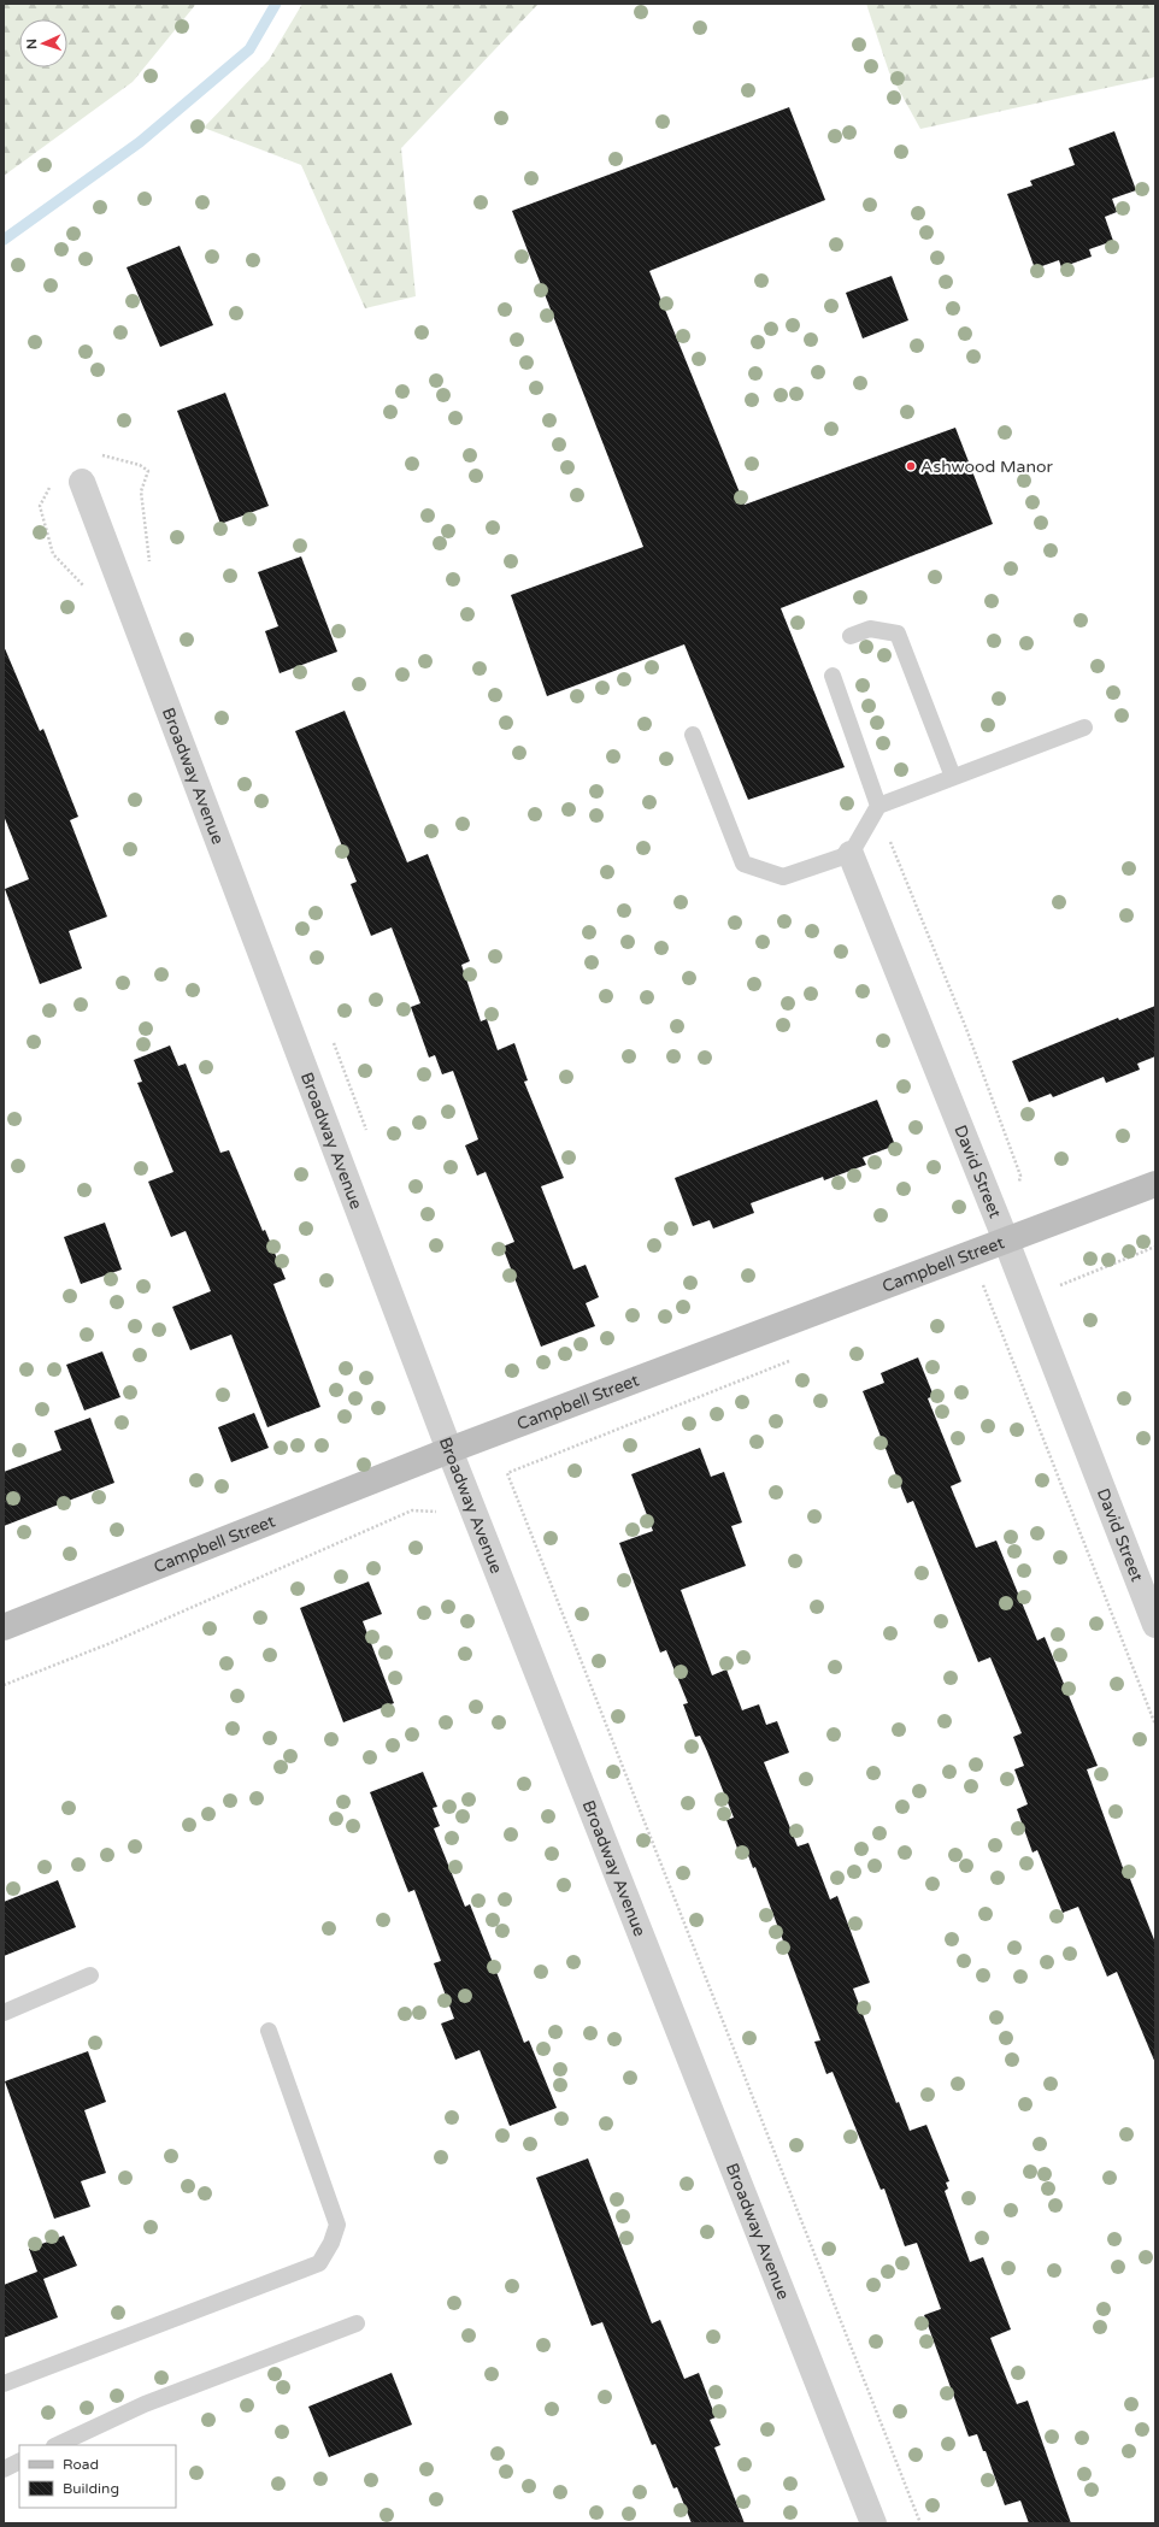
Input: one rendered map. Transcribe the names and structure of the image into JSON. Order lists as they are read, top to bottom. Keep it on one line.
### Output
{"streets":{"street":["Broadway Avenue","David Street","Campbell Street"]},"crossings":[["Broadway Avenue","Campbell Street"],["David Street","Campbell Street"]],"places":["Ashwood Manor"],"legend":["Road","Building"],"north":"left"}
